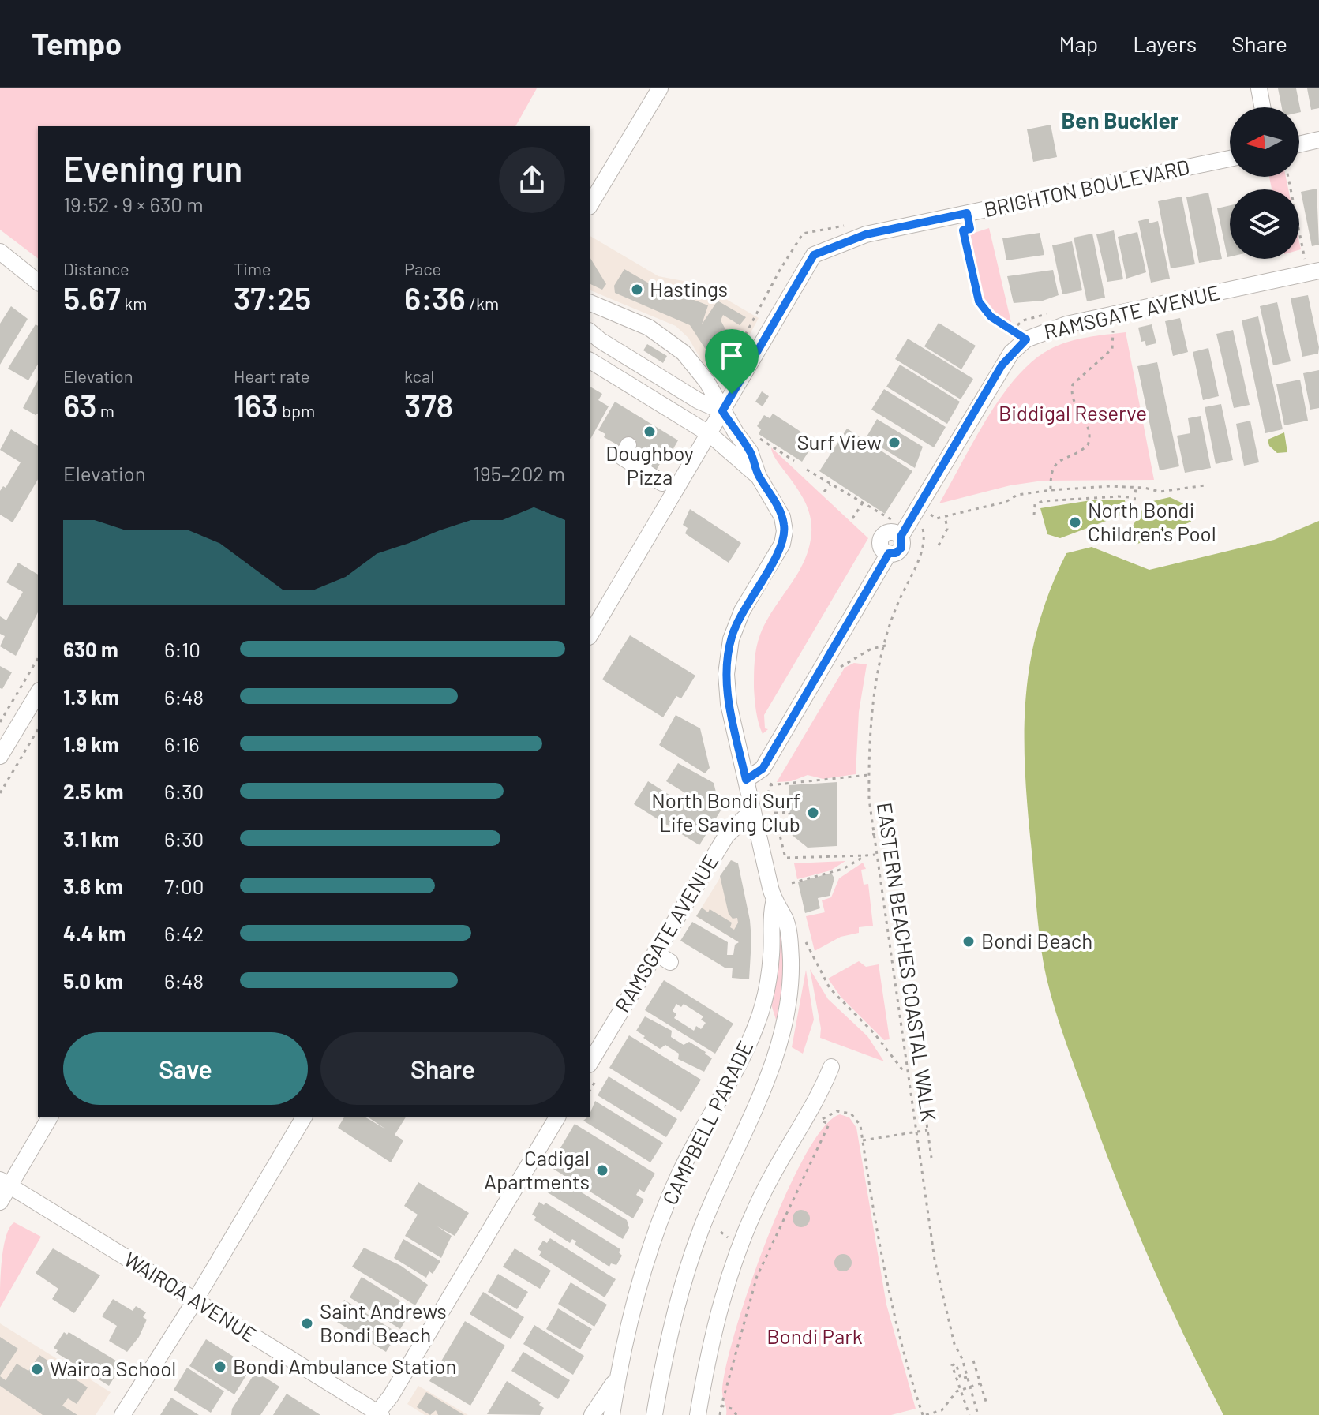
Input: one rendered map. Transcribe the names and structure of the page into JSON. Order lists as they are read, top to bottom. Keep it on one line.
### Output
{"streets":{"street":["BRIGHTON BOULEVARD","RAMSGATE AVENUE","CAMPBELL PARADE","WAIROA AVENUE"],"path":["EASTERN BEACHES COASTAL WALK"]},"crossings":[["BRIGHTON BOULEVARD","CAMPBELL PARADE"],["RAMSGATE AVENUE","EASTERN BEACHES COASTAL WALK"],["RAMSGATE AVENUE","CAMPBELL PARADE"]],"districts":["Ben Buckler"],"parks":["Biddigal Reserve","Bondi Park"],"places":["Hastings","Doughboy Pizza","Surf View","North Bondi Children's Pool","North Bondi Surf Life Saving Club","Bondi Beach","Cadigal Apartments","Saint Andrews Bondi Beach","Bondi Ambulance Station","Wairoa School"],"north":"left","page":{"header":"Tempo","nav":["Map","Layers","Share"],"heading":["Evening run","19:52 · 9 × 630 m"],"stats":[["Distance","5.67 km"],["Time","37:25"],["Pace","6:36 /km"],["Elevation","63 m"],["Heart rate","163 bpm"],["kcal","378"]],"chart":["Elevation","195–202 m"],"list":[{"name":"630 m","note":"6:10"},{"name":"1.3 km","note":"6:48"},{"name":"1.9 km","note":"6:16"},{"name":"2.5 km","note":"6:30"},{"name":"3.1 km","note":"6:30"},{"name":"3.8 km","note":"7:00"},{"name":"4.4 km","note":"6:42"},{"name":"5.0 km","note":"6:48"}],"buttons":["Save","Share"]}}
